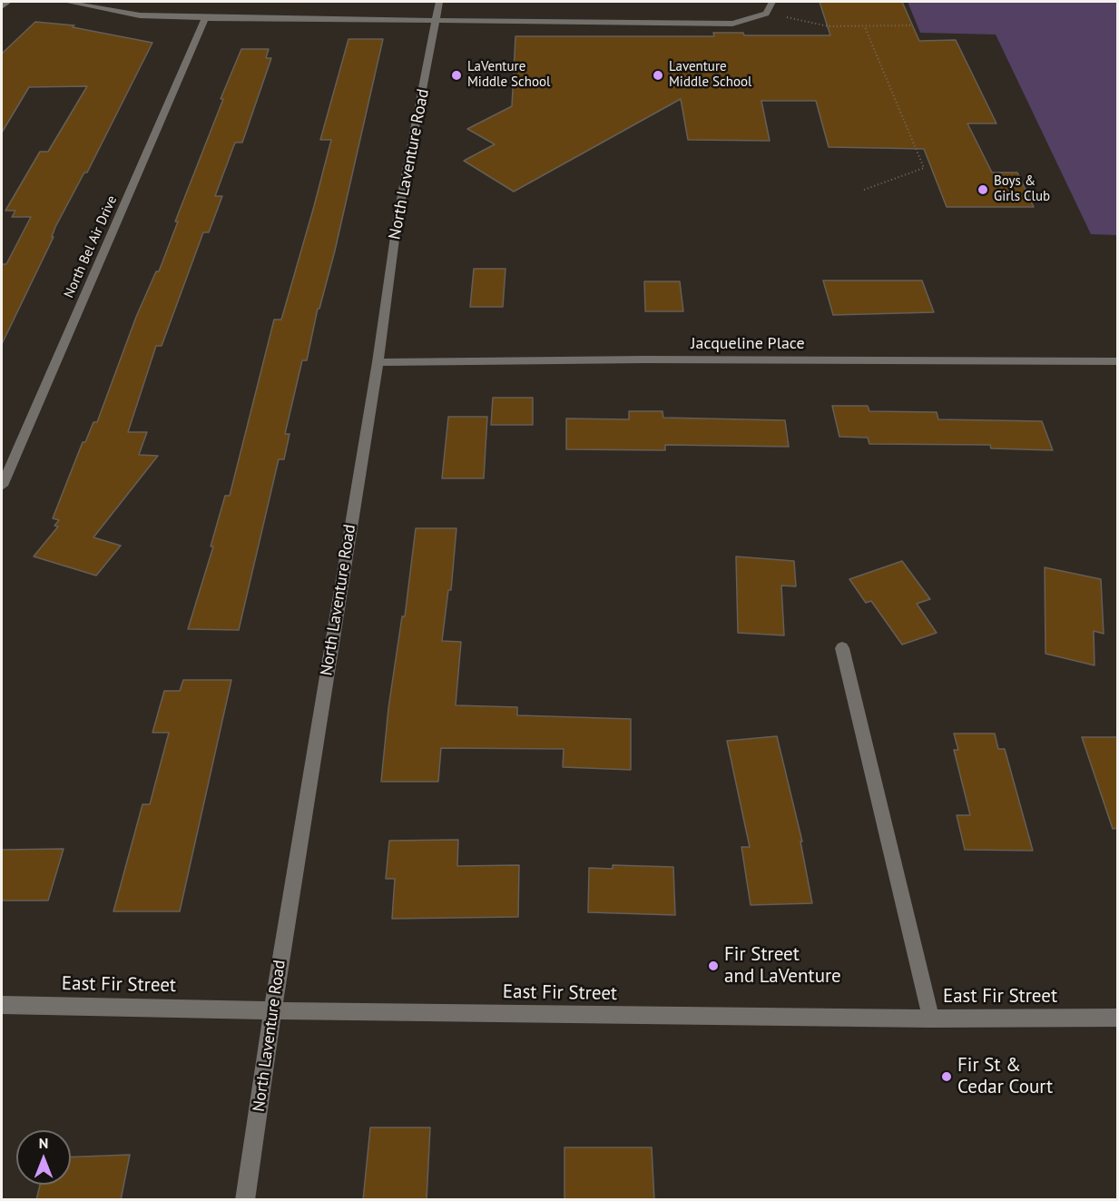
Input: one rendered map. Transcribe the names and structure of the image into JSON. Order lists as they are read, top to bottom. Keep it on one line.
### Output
{"streets":{"street":["North Laventure Road","North Bel Air Drive","Jacqueline Place","East Fir Street"]},"crossings":[["North Laventure Road","Jacqueline Place"],["North Laventure Road","East Fir Street"]],"places":["LaVenture Middle School","Laventure Middle School","Boys & Girls Club","Fir Street and LaVenture","Fir St & Cedar Court"],"north":"top"}
